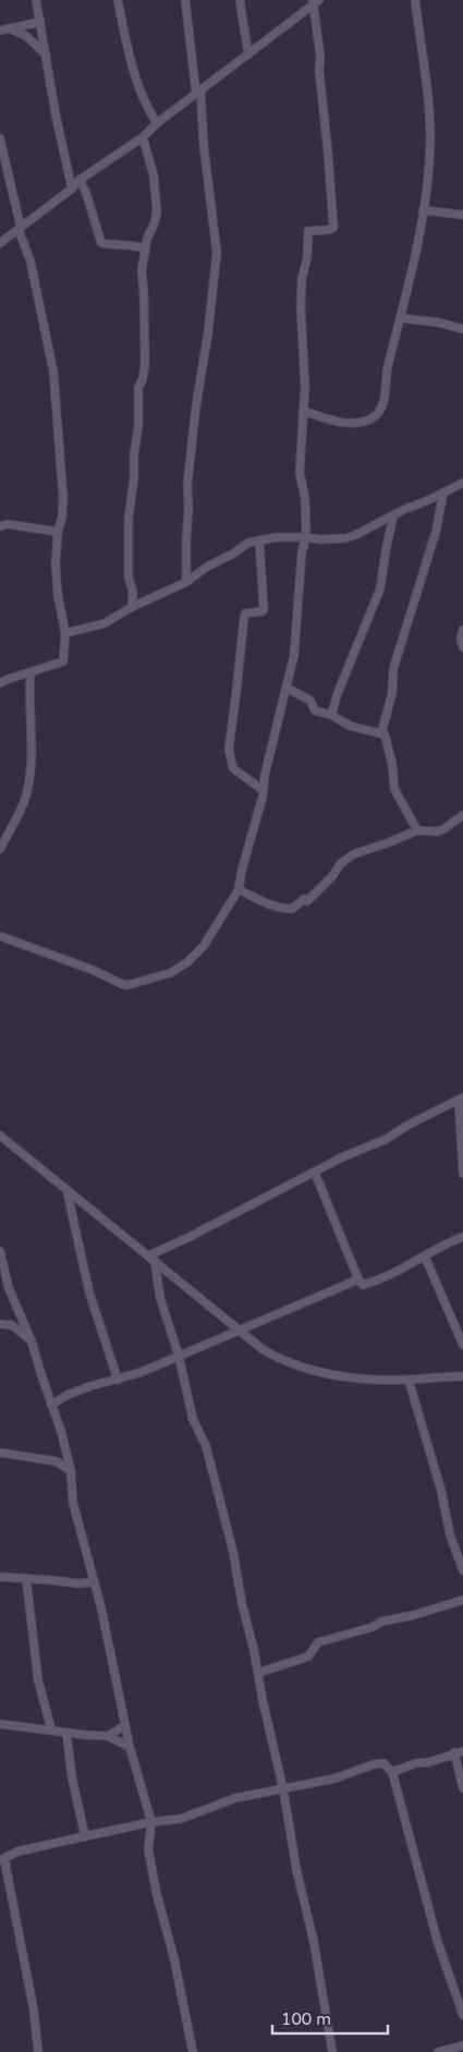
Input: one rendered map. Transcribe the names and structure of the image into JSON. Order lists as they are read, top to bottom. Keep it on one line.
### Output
{"scale_bar":"100 m"}
